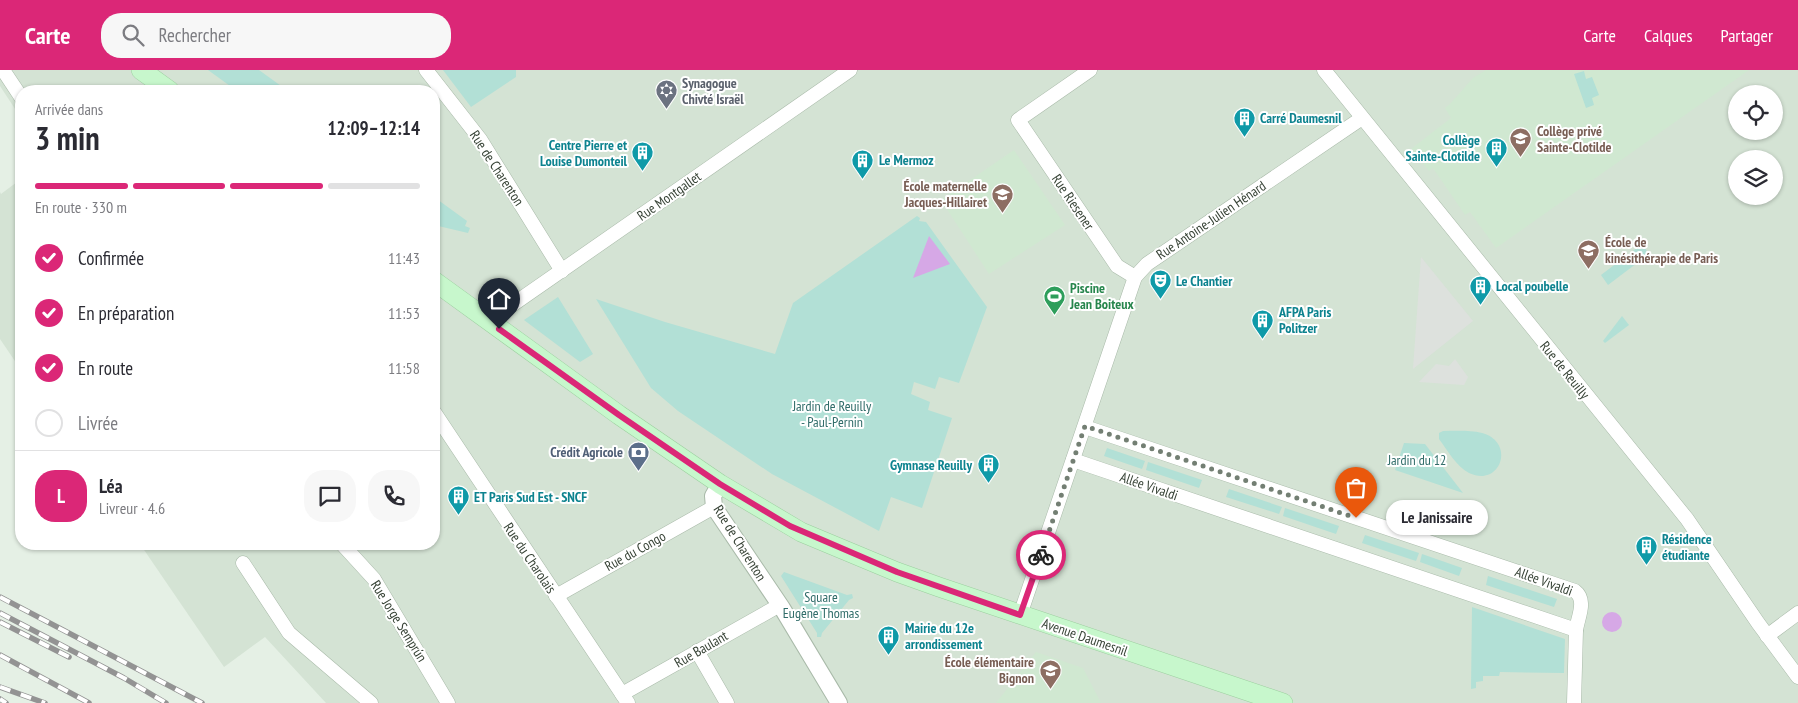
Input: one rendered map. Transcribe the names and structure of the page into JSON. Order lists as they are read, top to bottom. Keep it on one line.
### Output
{"streets":{"main road":["Avenue Daumesnil"],"street":["Rue de Charenton","Rue Montgallet","Rue Riesener","Rue Antoine-Julien Hénard","Rue de Reuilly","Allée Vivaldi","Rue du Congo","Rue du Charolais","Rue Jorge Semprún","Rue Baulant"]},"crossings":[["Rue de Charenton","Rue Montgallet"],["Rue de Charenton","Rue du Congo"],["Rue de Charenton","Avenue Daumesnil"],["Rue de Charenton","Rue Baulant"],["Rue Montgallet","Avenue Daumesnil"],["Rue Riesener","Rue Antoine-Julien Hénard"],["Rue Antoine-Julien Hénard","Rue de Reuilly"],["Rue Antoine-Julien Hénard","Allée Vivaldi"],["Rue Antoine-Julien Hénard","Avenue Daumesnil"],["Rue du Congo","Rue du Charolais"],["Rue du Charolais","Rue Baulant"]],"parks":["Jardin de Reuilly - Paul-Pernin","Jardin du 12","Square Eugène Thomas"],"places":{"synagogue":["Synagogue Chivté Israël"],"building":["Carré Daumesnil","Collège Sainte-Clotilde","Centre Pierre et Louise Dumonteil","Le Mermoz","Local poubelle","AFPA Paris Politzer","Gymnase Reuilly","ET Paris Sud Est - SNCF","Résidence étudiante","Mairie du 12e arrondissement"],"school or university":["Collège privé Sainte-Clotilde","École maternelle Jacques-Hillairet","École de kinésithérapie de Paris","École élémentaire Bignon"],"theatre":["Le Chantier"],"sports":["Piscine Jean Boiteux"],"bank":["Crédit Agricole"],"other":["Le Janissaire"]},"page":{"header":"Carte","search":"Rechercher","nav":["Carte","Calques","Partager"],"heading":["3 min","Arrivée dans","12:09–12:14"],"panel":["Léa","Livreur · 4.6"],"bar":"En route · 330 m","list":[["Confirmée","11:43"],["En préparation","11:53"],["En route","11:58"],"Livrée"],"round":"L","bubble":"Le Janissaire"}}
